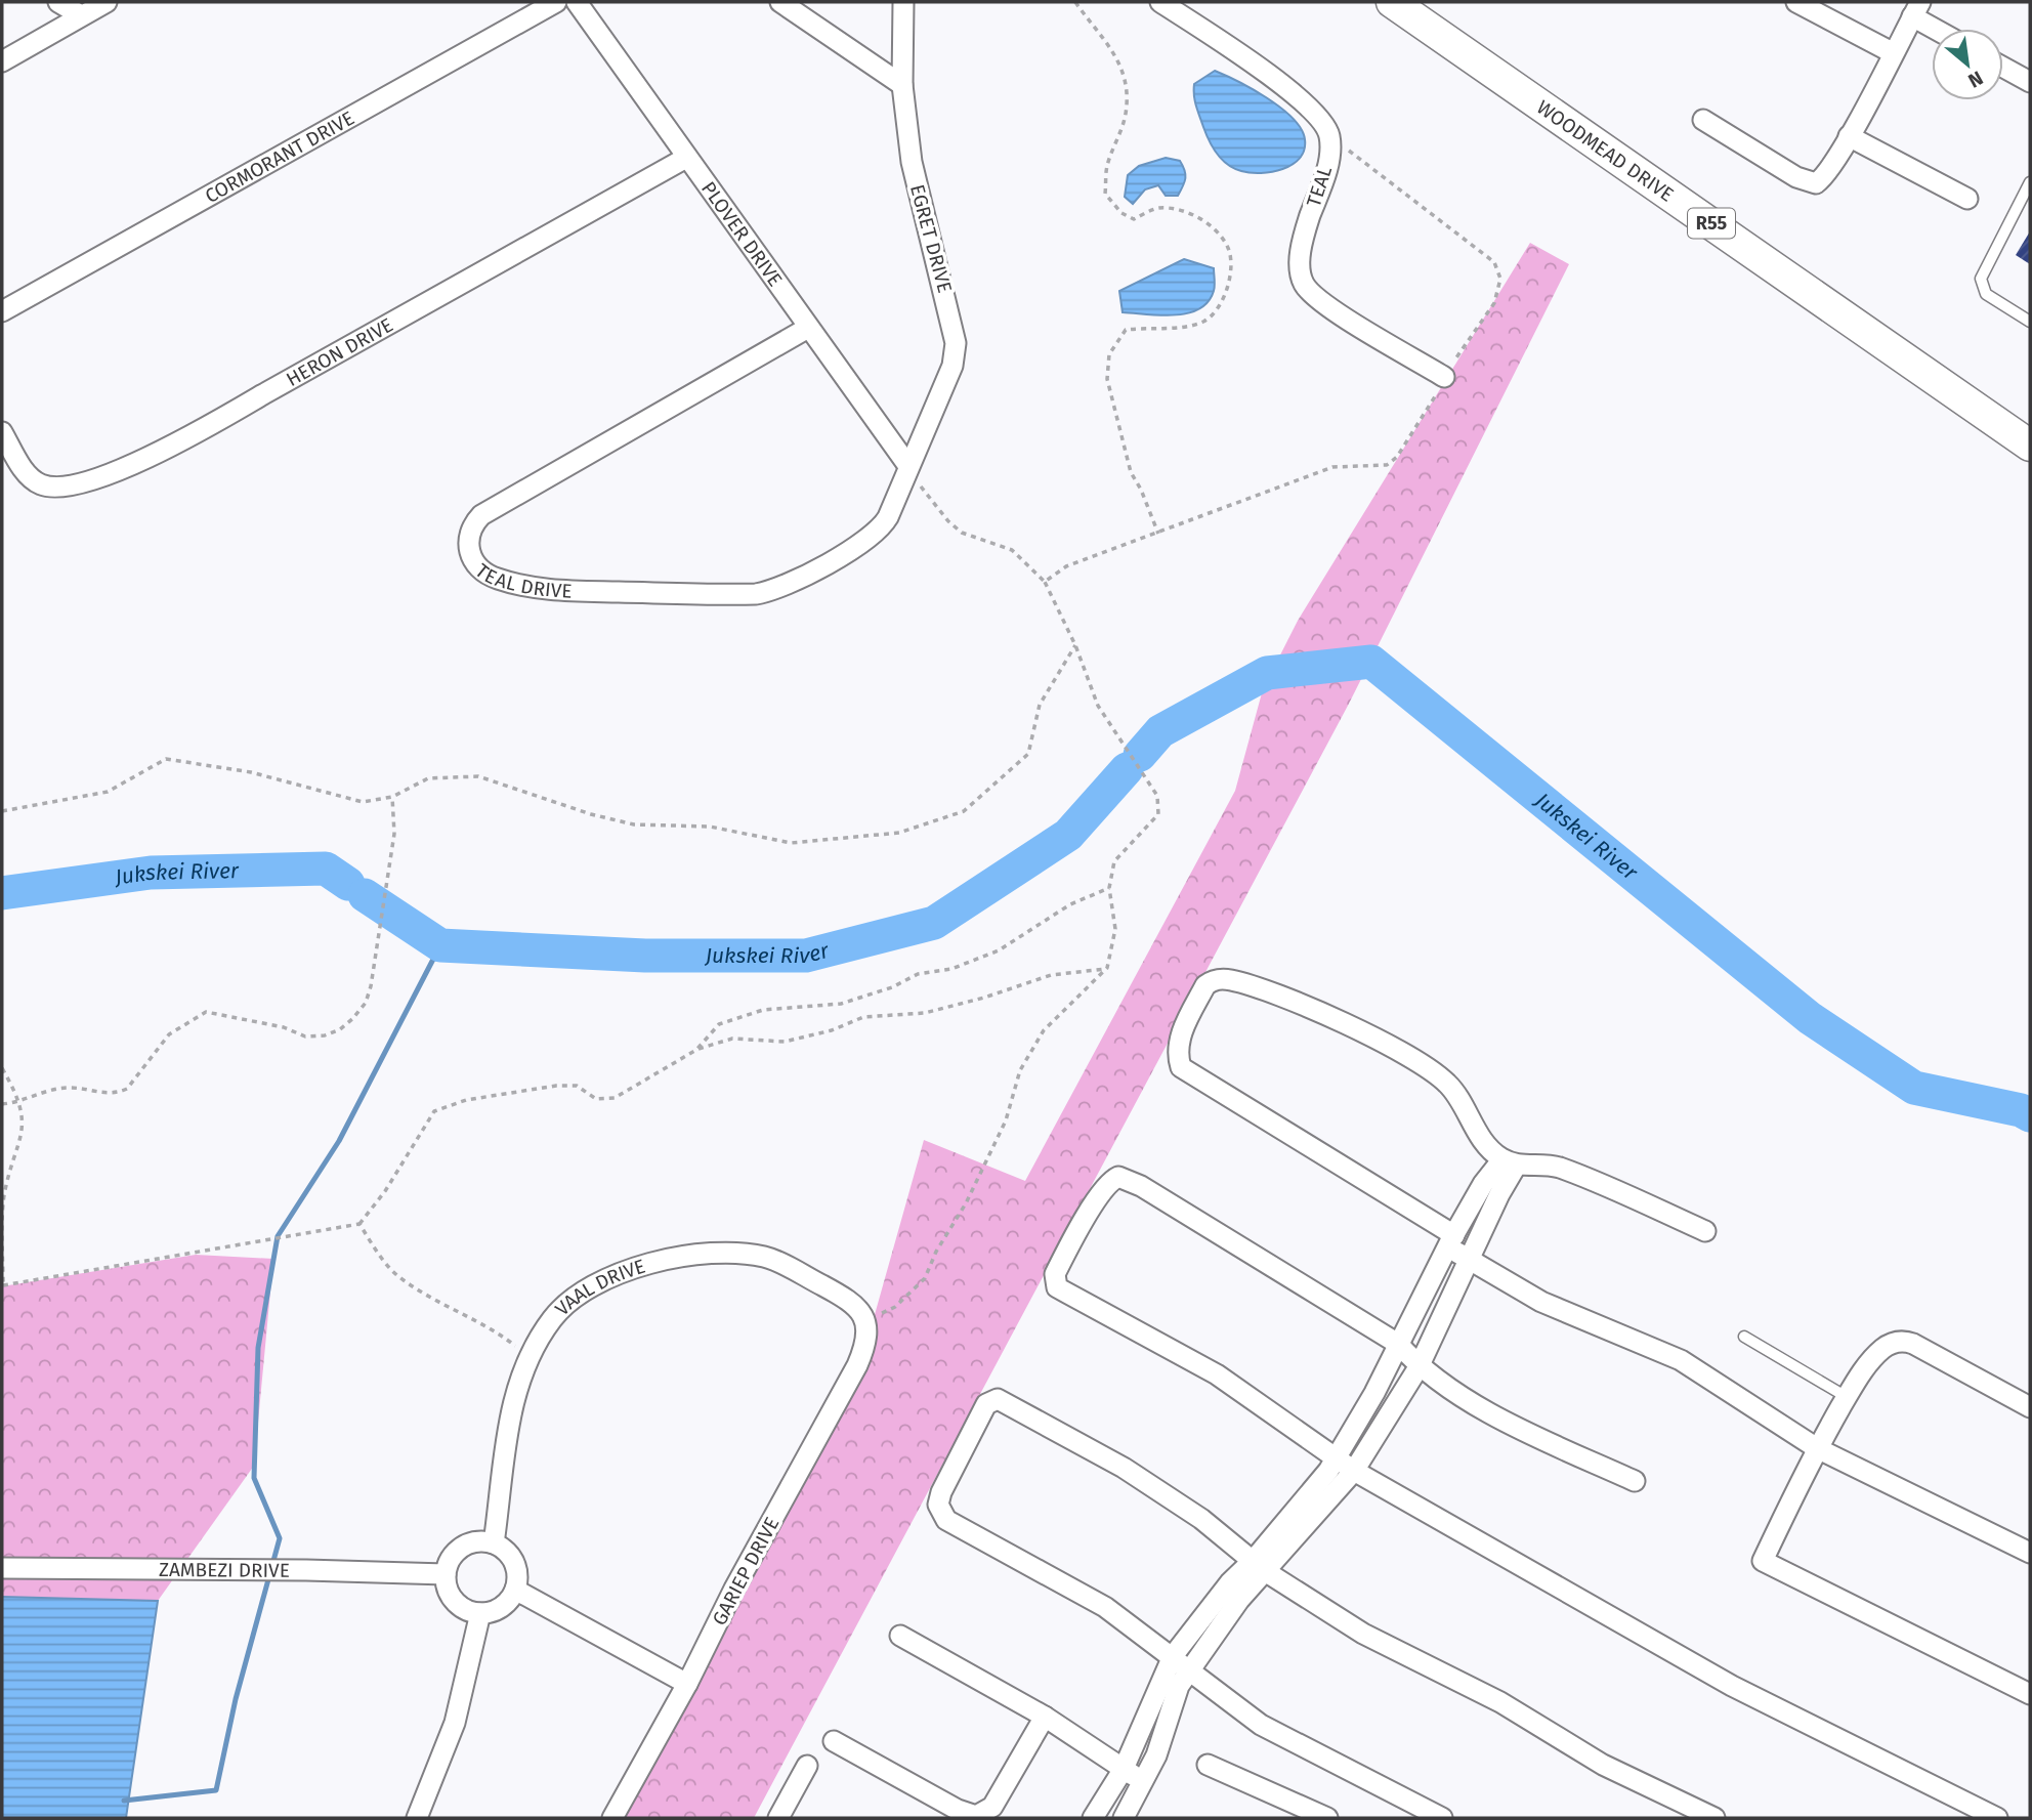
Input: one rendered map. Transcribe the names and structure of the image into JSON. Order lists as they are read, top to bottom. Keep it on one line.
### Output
{"streets":{"main road":["WOODMEAD DRIVE","R55"],"street":["CORMORANT DRIVE","TEAL","PLOVER DRIVE","EGRET DRIVE","HERON DRIVE","TEAL DRIVE","VAAL DRIVE","ZAMBEZI DRIVE","GARIEP DRIVE"]},"crossings":[["PLOVER DRIVE","EGRET DRIVE"],["PLOVER DRIVE","HERON DRIVE"],["PLOVER DRIVE","TEAL DRIVE"],["EGRET DRIVE","TEAL DRIVE"],["VAAL DRIVE","ZAMBEZI DRIVE"],["VAAL DRIVE","GARIEP DRIVE"]],"water":["Jukskei River"],"north":"bottom right"}
